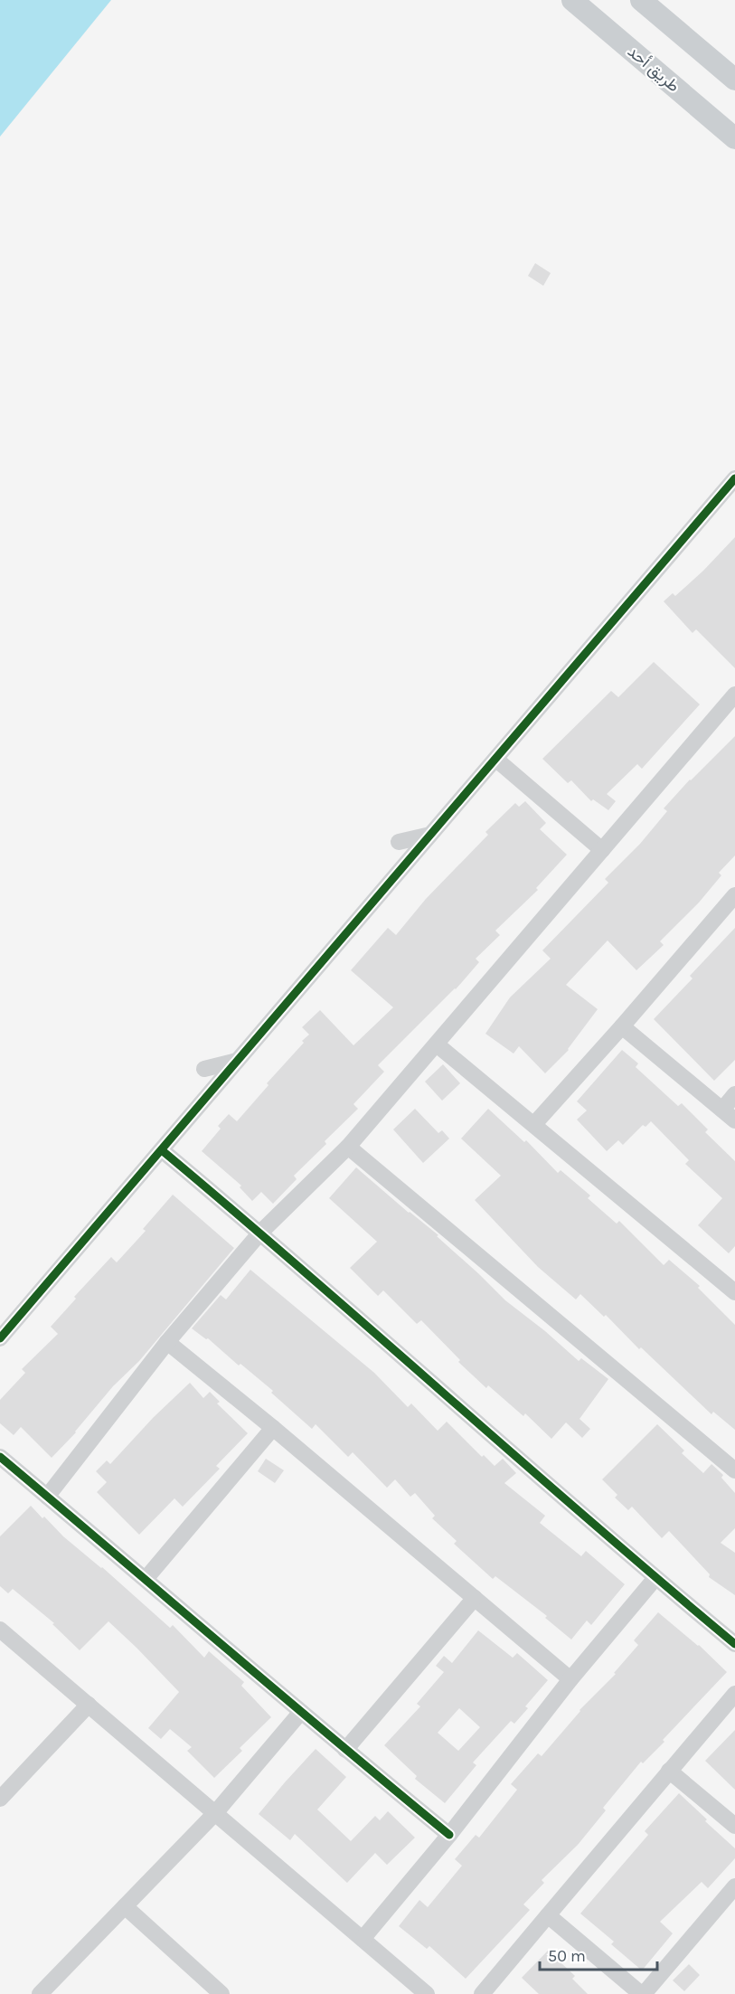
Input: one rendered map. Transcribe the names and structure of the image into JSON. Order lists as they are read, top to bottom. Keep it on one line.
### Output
{"streets":{"main road":["طريق أحد"]},"scale_bar":"50 m"}
